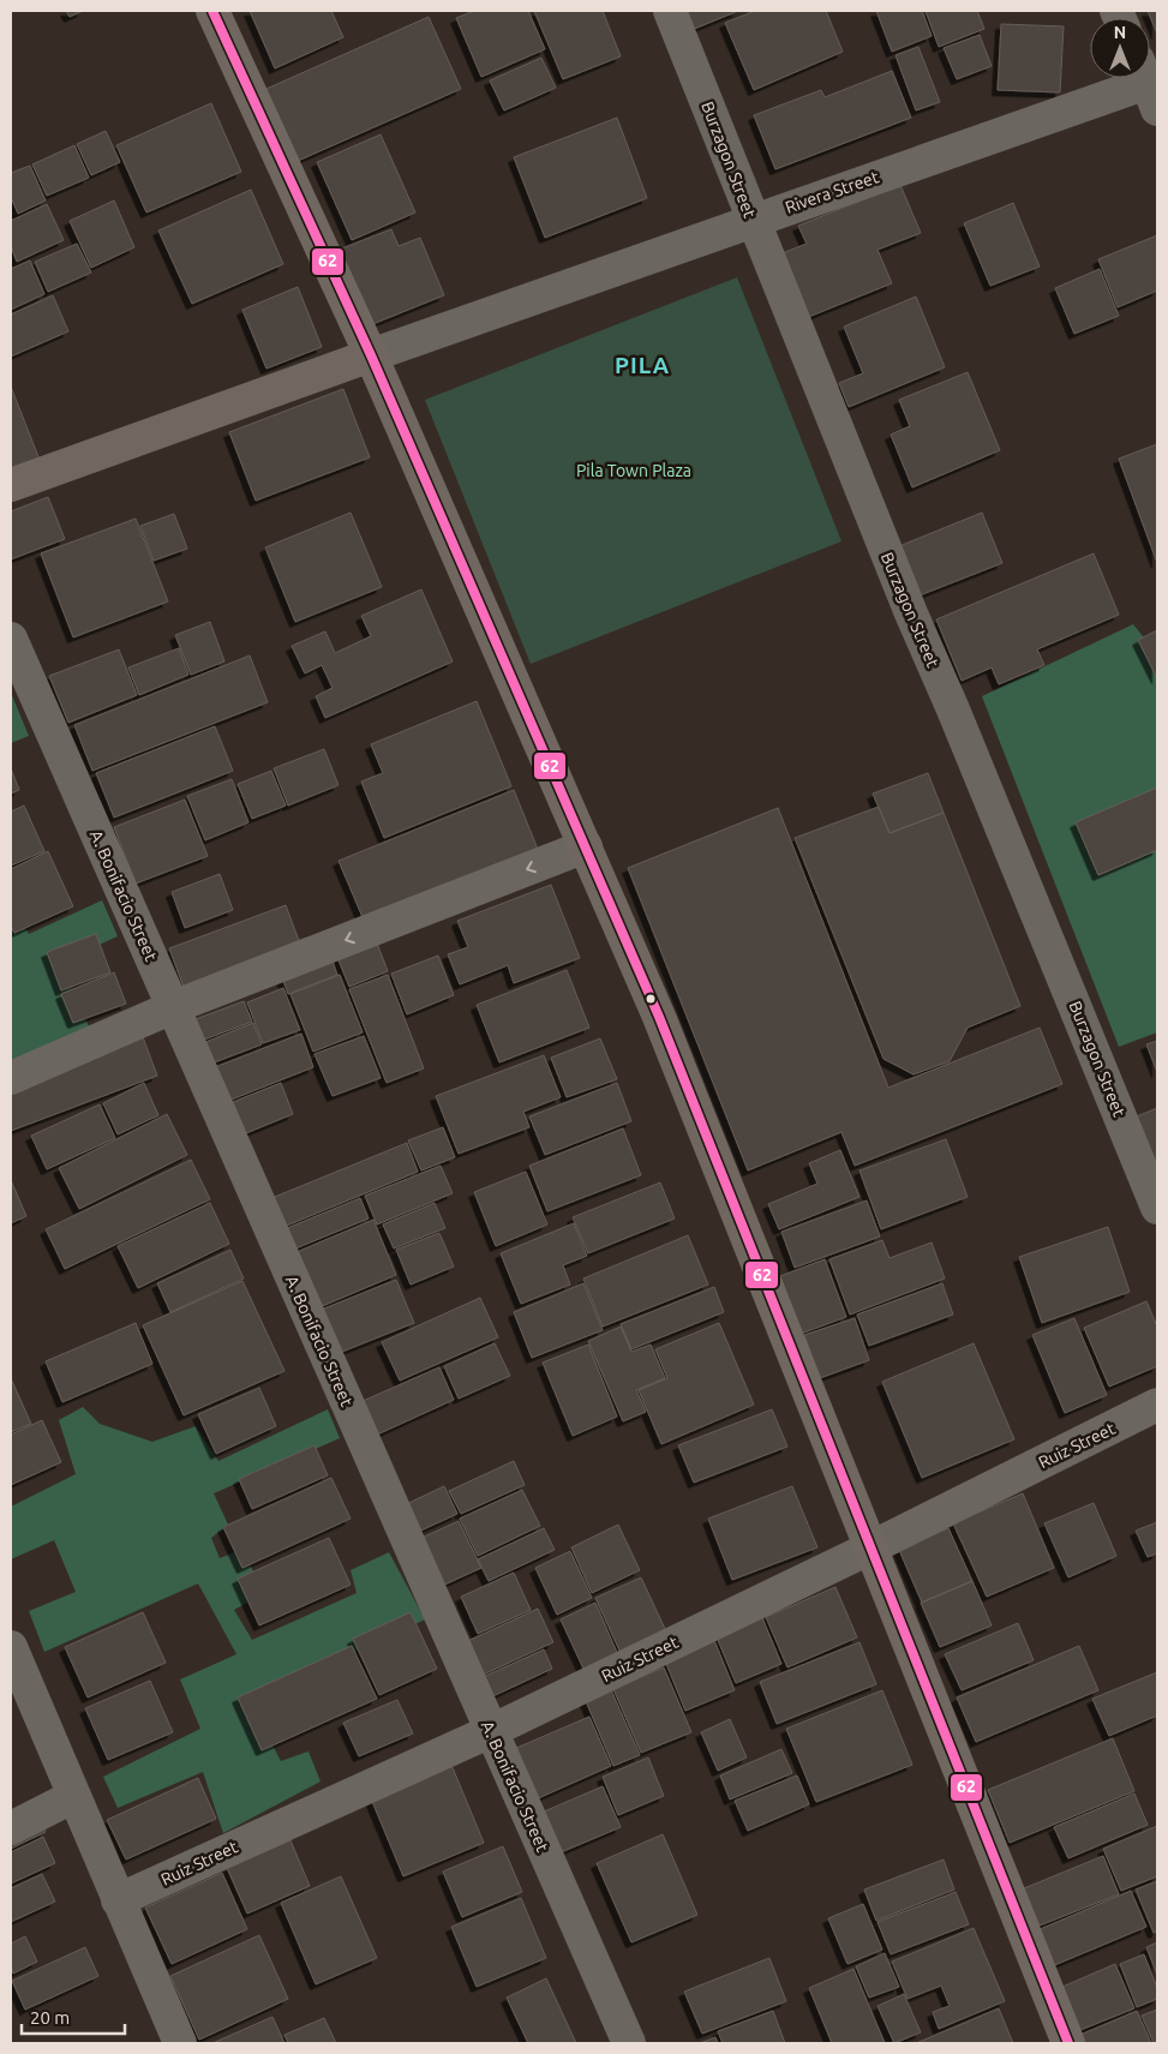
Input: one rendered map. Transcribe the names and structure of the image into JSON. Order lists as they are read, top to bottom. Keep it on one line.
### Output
{"streets":{"street":["Burzagon Street","Rivera Street","A. Bonifacio Street","Ruiz Street"]},"crossings":[["Burzagon Street","Rivera Street"],["A. Bonifacio Street","Ruiz Street"]],"districts":["PILA"],"parks":["Pila Town Plaza"],"lines":["transit line 62"],"scale_bar":"20 m","north":"top"}
